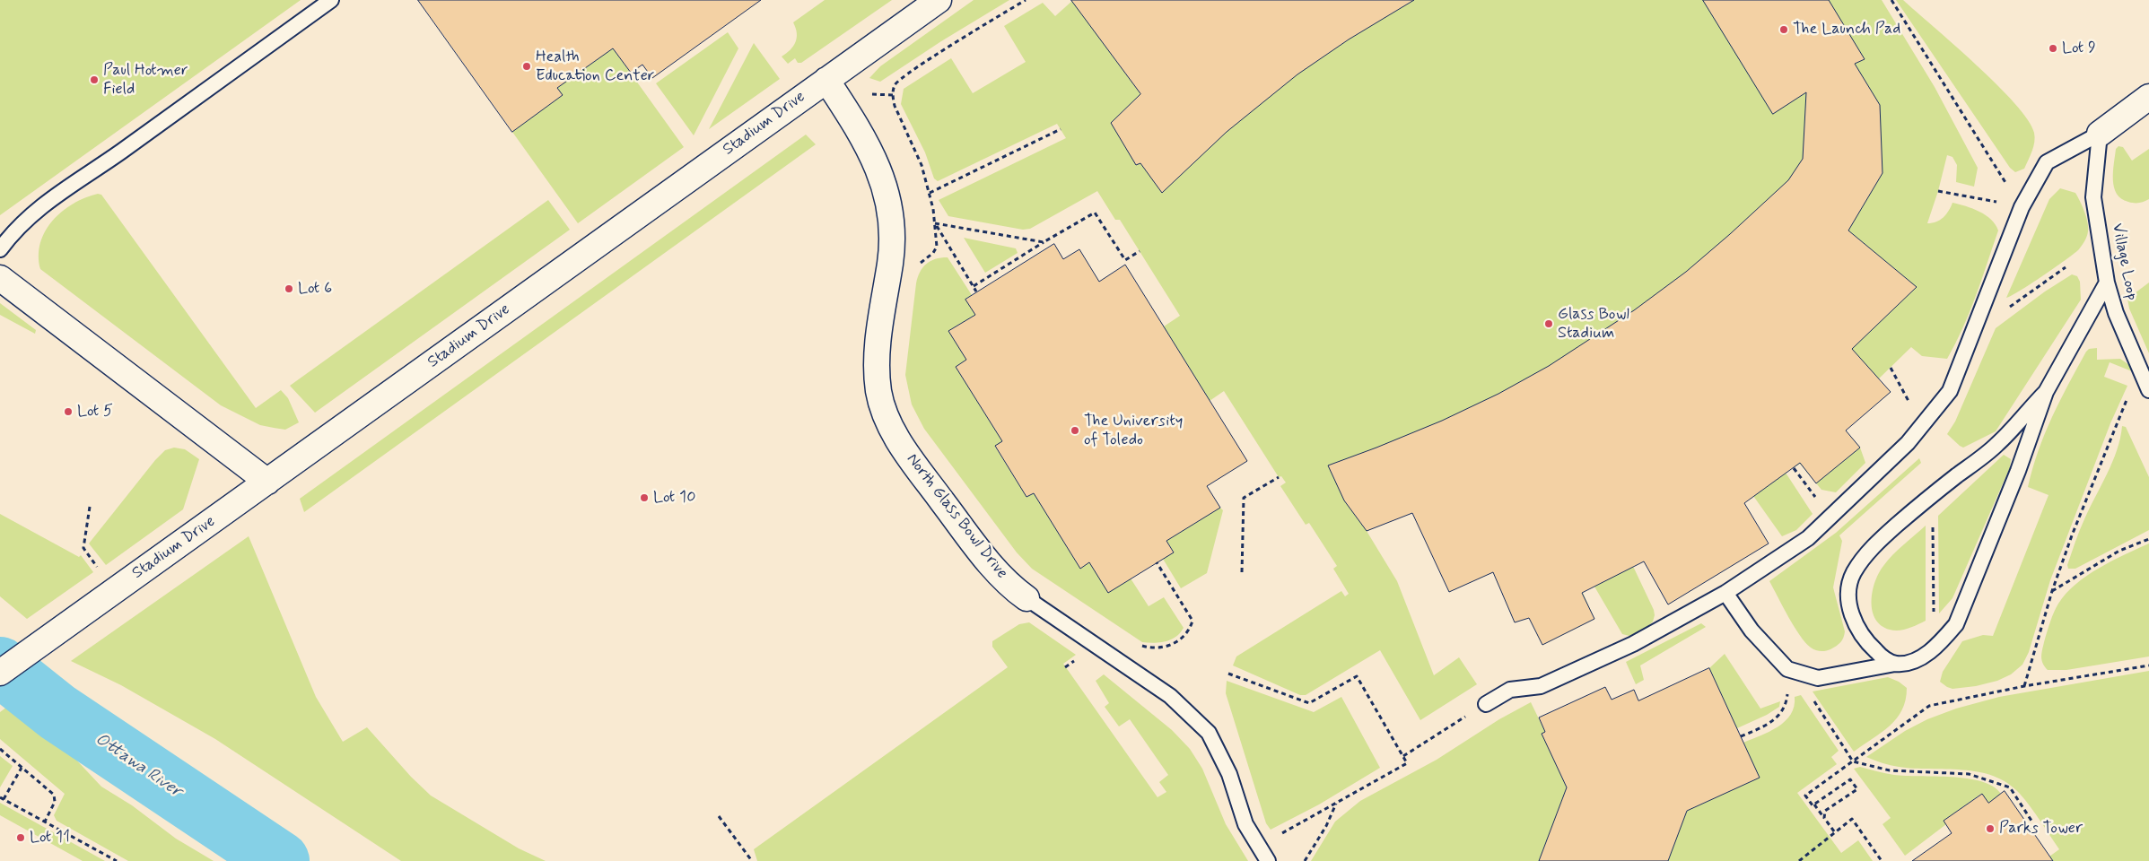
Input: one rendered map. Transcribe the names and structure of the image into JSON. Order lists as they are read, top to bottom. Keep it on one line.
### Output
{"streets":{"street":["Stadium Drive","North Glass Bowl Drive"],"lane":["Village Loop"]},"crossings":[["Stadium Drive","North Glass Bowl Drive"]],"water":["Ottawa River"],"places":["The Launch Pad","Lot 9","Health Education Center","Paul Hotmer Field","Lot 6","Glass Bowl Stadium","Lot 5","The University of Toledo","Lot 10","Parks Tower","Lot 11"]}
